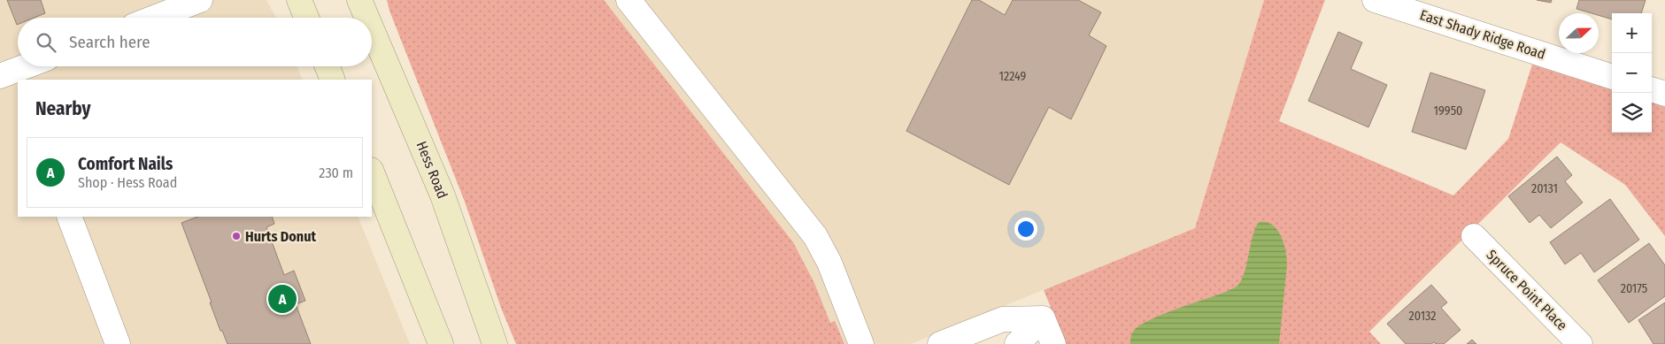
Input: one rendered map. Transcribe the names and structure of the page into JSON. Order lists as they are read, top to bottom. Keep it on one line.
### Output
{"streets":{"main road":["Hess Road"],"street":["East Shady Ridge Road","Spruce Point Place"]},"places":["Hurts Donut"],"house_numbers":["12249","19950","20131","20175","20132"],"north":"right","page":{"map_buttons":["+","−"],"search":"Search here","heading":"Nearby","list":[{"mark":"A","name":"Comfort Nails","note":"Shop · Hess Road","value":"230 m"}],"pins":"A"}}
